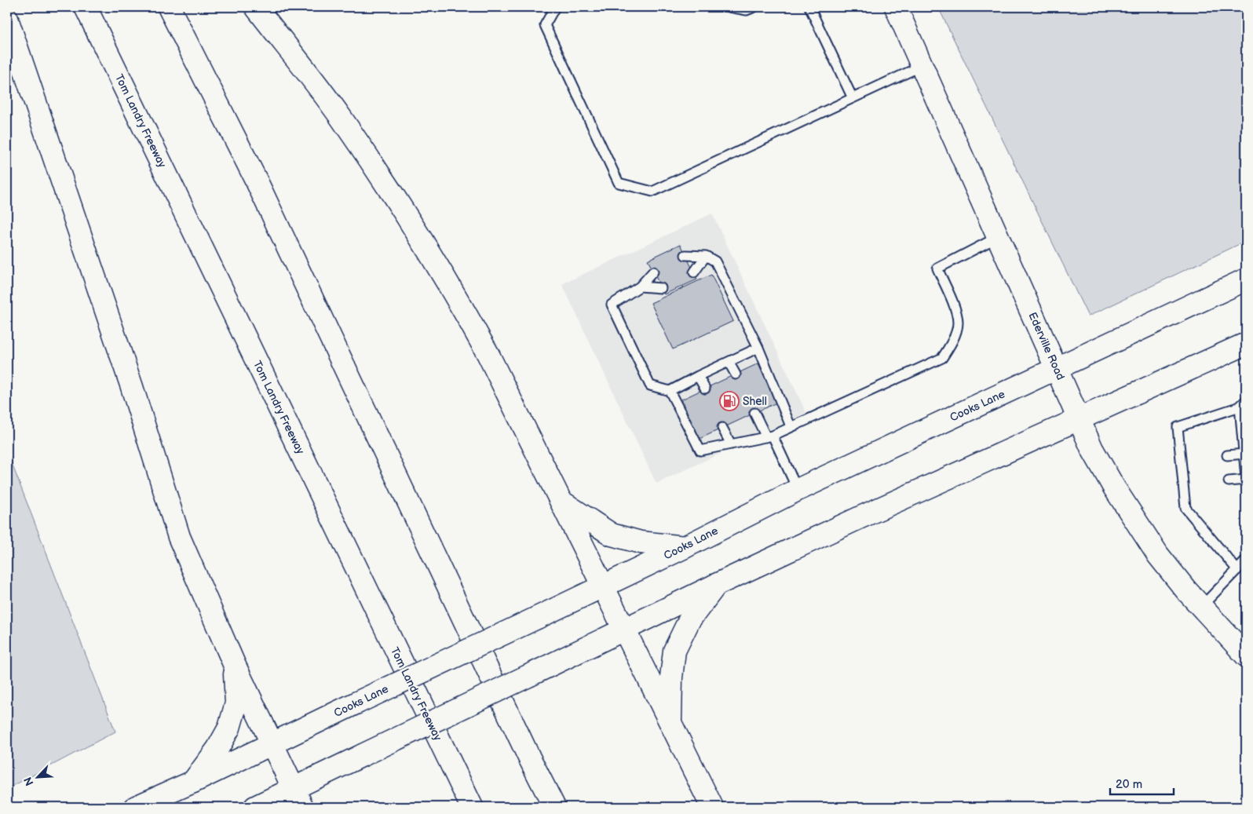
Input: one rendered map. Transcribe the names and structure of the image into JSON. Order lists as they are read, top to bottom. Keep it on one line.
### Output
{"streets":{"main road":["Tom Landry Freeway","Ederville Road","Cooks Lane"]},"crossings":[["Ederville Road","Cooks Lane"]],"places":{"fuel station":["Shell"]},"scale_bar":"20 m","north":"bottom left"}
